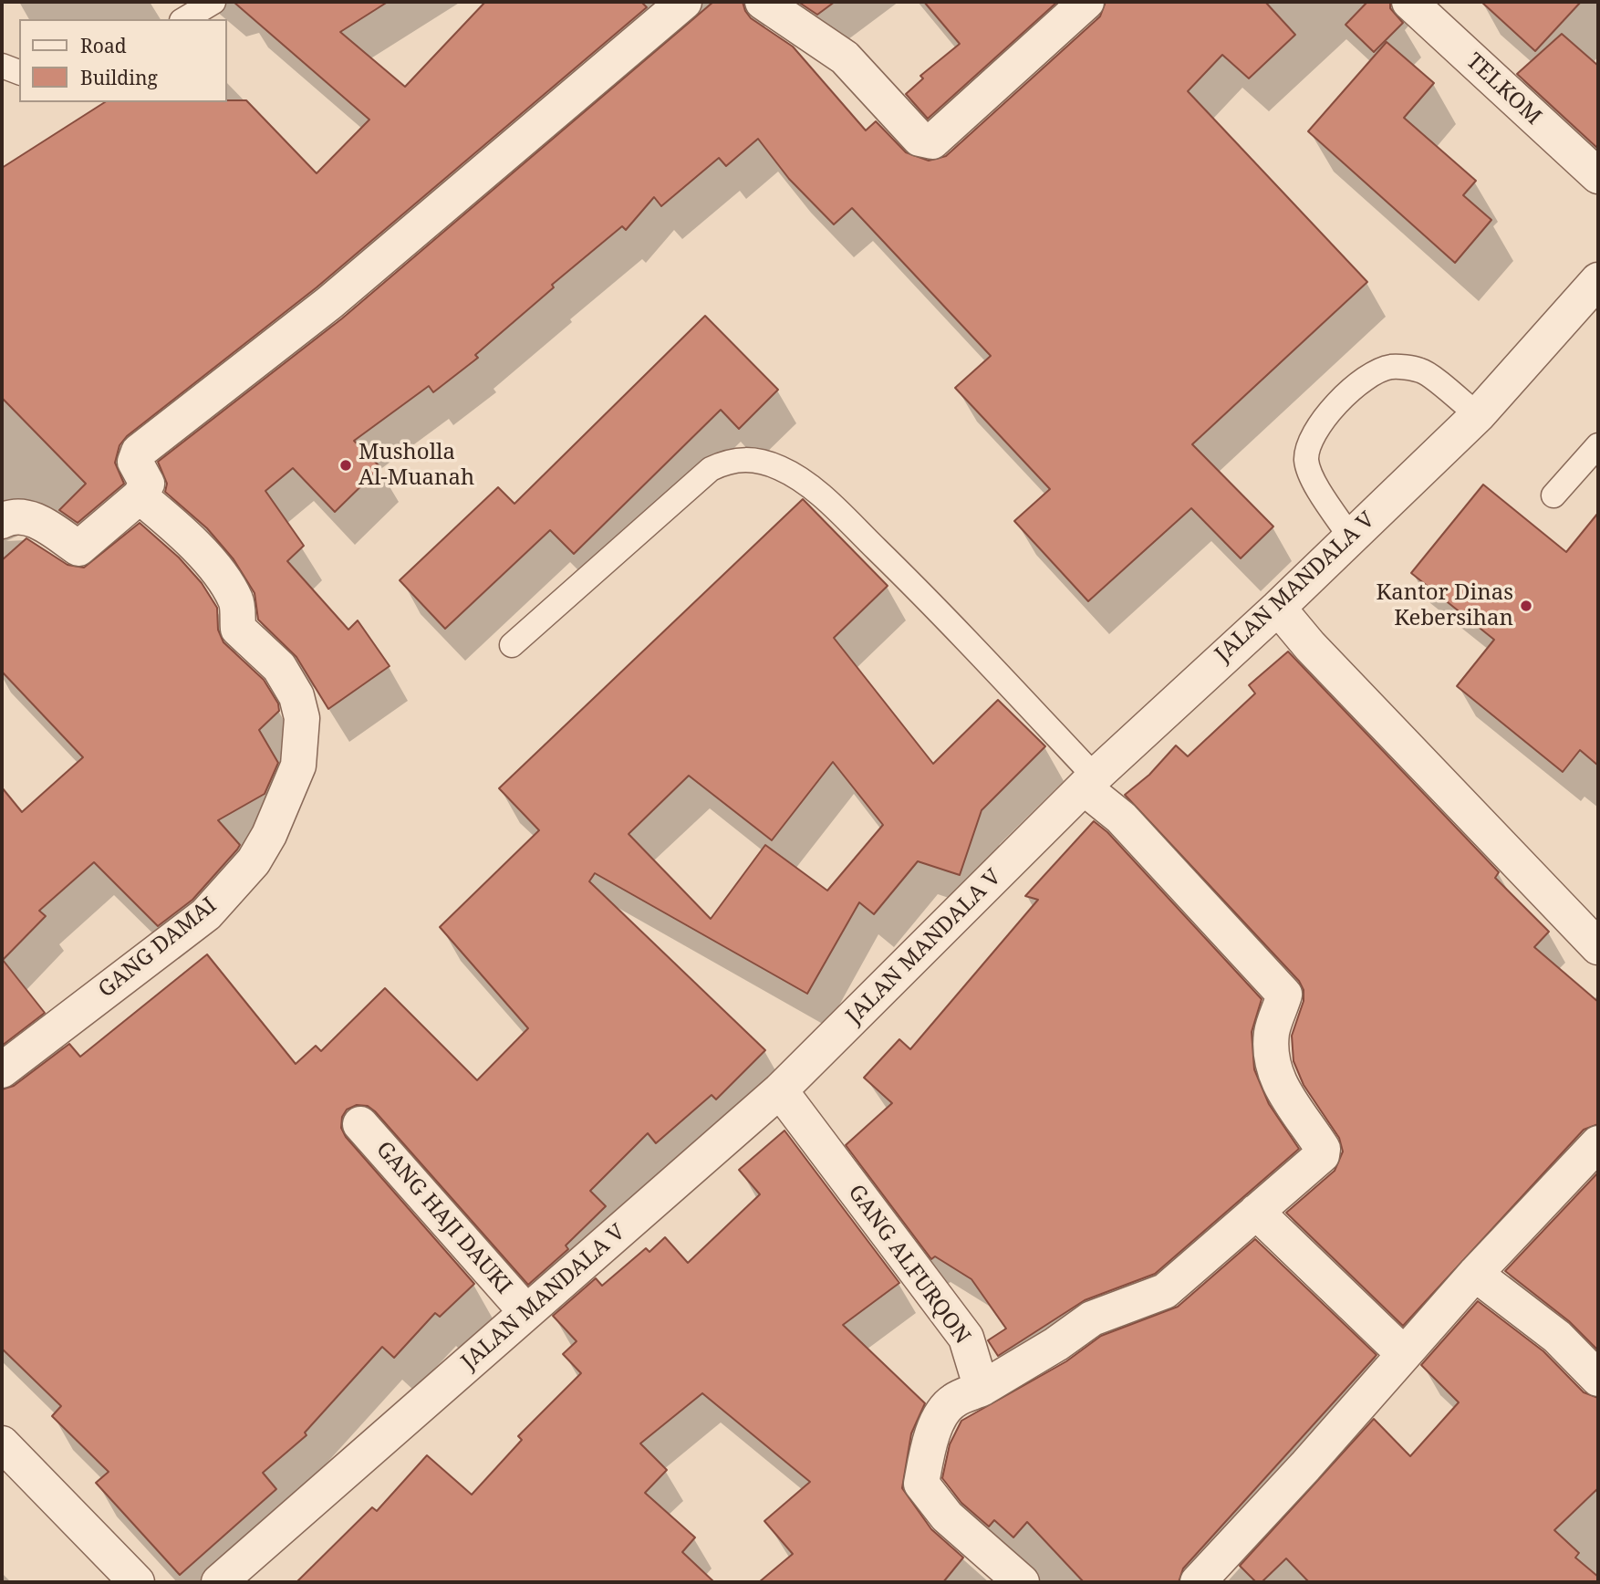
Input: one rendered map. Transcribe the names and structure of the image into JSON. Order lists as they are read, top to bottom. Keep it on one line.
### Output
{"streets":{"street":["TELKOM","JALAN MANDALA V","GANG DAMAI","GANG HAJI DAUKI","GANG ALFURQON"]},"crossings":[["JALAN MANDALA V","GANG HAJI DAUKI"],["JALAN MANDALA V","GANG ALFURQON"]],"places":["Musholla Al-Muanah","Kantor Dinas Kebersihan"],"legend":["Road","Building"]}
